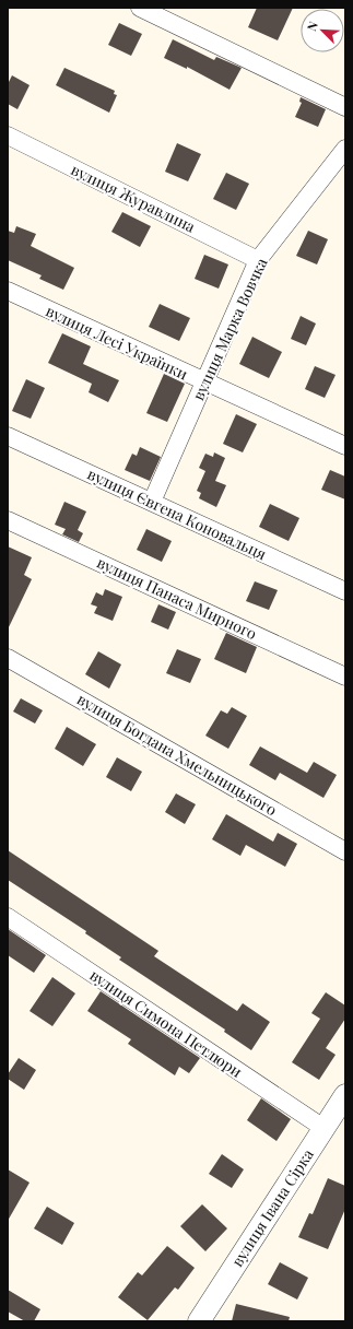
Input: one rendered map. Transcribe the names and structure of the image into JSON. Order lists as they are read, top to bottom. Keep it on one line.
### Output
{"streets":{"street":["вулиця Журавлина","вулиця Марка Вовчка","вулиця Лесі Українки","вулиця Євгена Коновальця","вулиця Панаса Мирного","вулиця Богдана Хмельницького","вулиця Симона Петлюри","вулиця Івана Сірка"]},"crossings":[["вулиця Журавлина","вулиця Марка Вовчка"],["вулиця Марка Вовчка","вулиця Лесі Українки"],["вулиця Марка Вовчка","вулиця Євгена Коновальця"],["вулиця Симона Петлюри","вулиця Івана Сірка"]],"north":"top left"}
